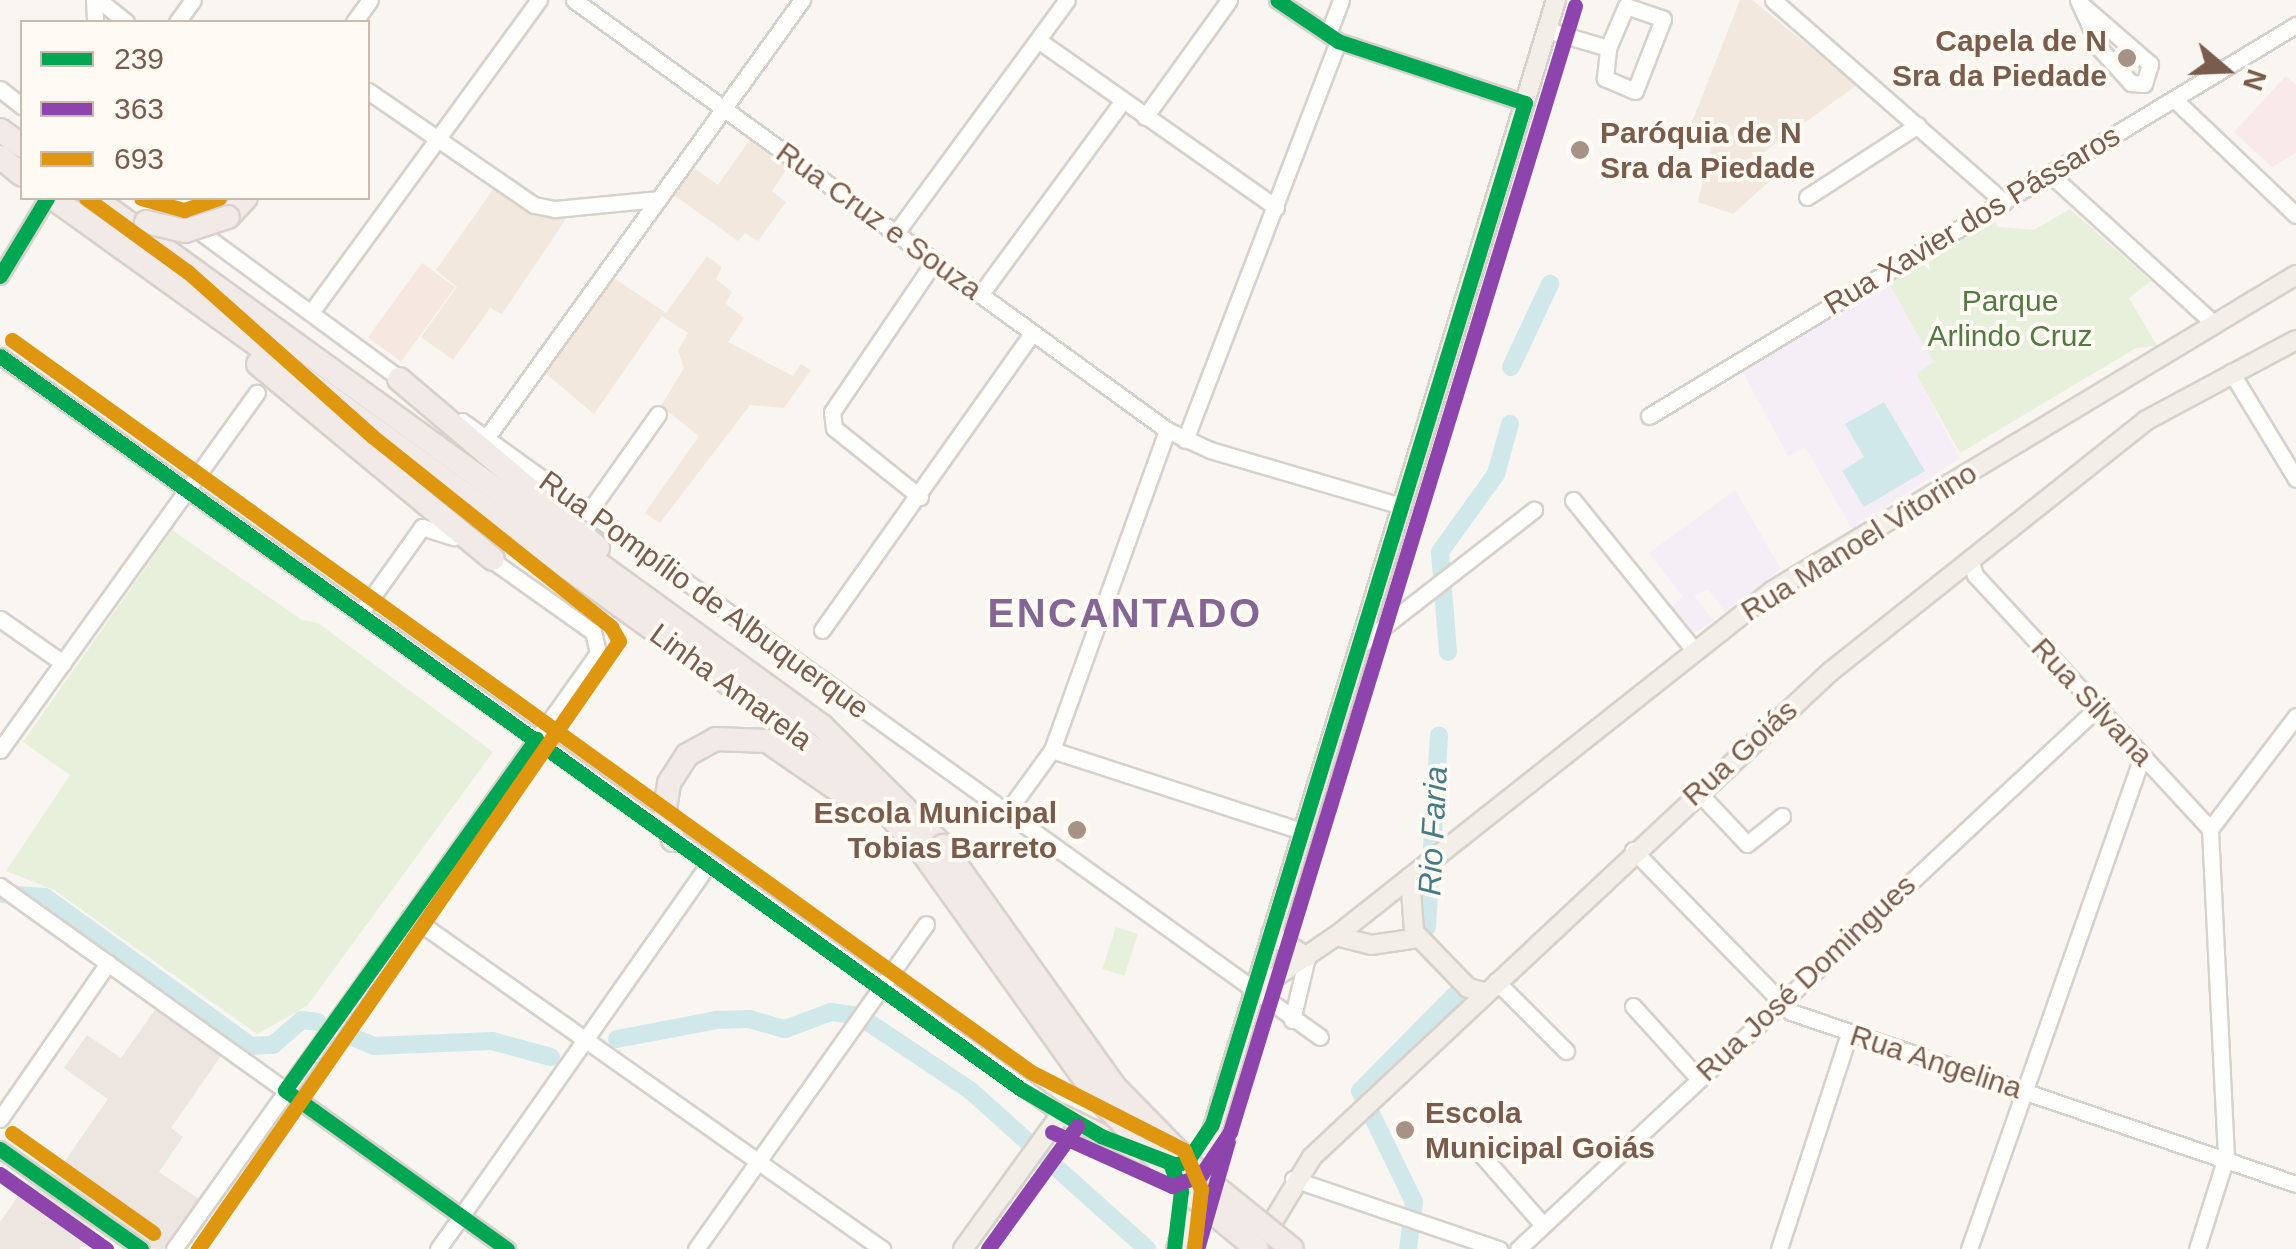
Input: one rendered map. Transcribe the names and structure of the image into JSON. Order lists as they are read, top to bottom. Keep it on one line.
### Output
{"streets":{"highway":["Linha Amarela"],"main road":["Rua Manoel Vitorino","Rua Goiás"],"street":["Rua Xavier dos Pássaros","Rua Cruz e Souza","Rua Pompílio de Albuquerque","Rua Silvana","Rua José Domingues","Rua Angelina"]},"crossings":[["Rua Manoel Vitorino","Rua Pompílio de Albuquerque"],["Linha Amarela","Rua Goiás"],["Rua Silvana","Rua Goiás"],["Rua Silvana","Rua José Domingues"],["Rua Goiás","Rua Angelina"],["Rua José Domingues","Rua Angelina"]],"districts":["ENCANTADO"],"water":["Rio Faria"],"parks":["Parque Arlindo Cruz"],"places":["Capela de N Sra da Piedade","Paróquia de N Sra da Piedade","Escola Municipal Tobias Barreto","Escola Municipal Goiás"],"lines":["transit line 239","transit line 363","transit line 693"],"legend":["239","363","693"],"north":"right"}
